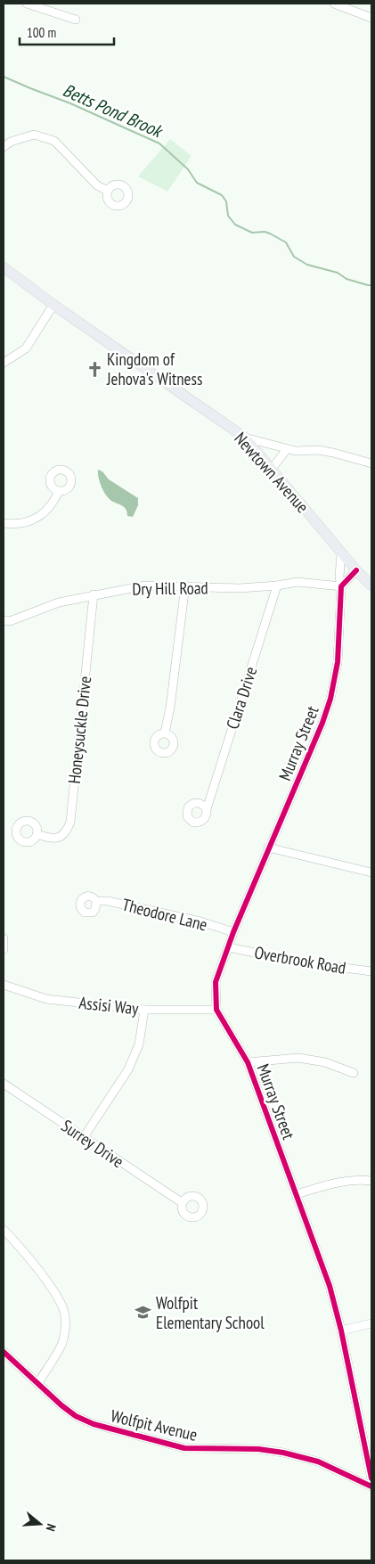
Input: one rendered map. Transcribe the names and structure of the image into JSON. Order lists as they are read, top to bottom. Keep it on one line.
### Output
{"streets":{"main road":["Newtown Avenue"],"street":["Dry Hill Road","Clara Drive","Honeysuckle Drive","Murray Street","Theodore Lane","Overbrook Road","Assisi Way","Surrey Drive","Wolfpit Avenue"]},"crossings":[["Newtown Avenue","Murray Street"],["Dry Hill Road","Clara Drive"],["Dry Hill Road","Honeysuckle Drive"],["Dry Hill Road","Murray Street"],["Murray Street","Theodore Lane"],["Murray Street","Overbrook Road"],["Murray Street","Assisi Way"]],"water":["Betts Pond Brook"],"places":{"church":["Kingdom of Jehova's Witness"],"school or university":["Wolfpit Elementary School"]},"scale_bar":"100 m","north":"right"}
